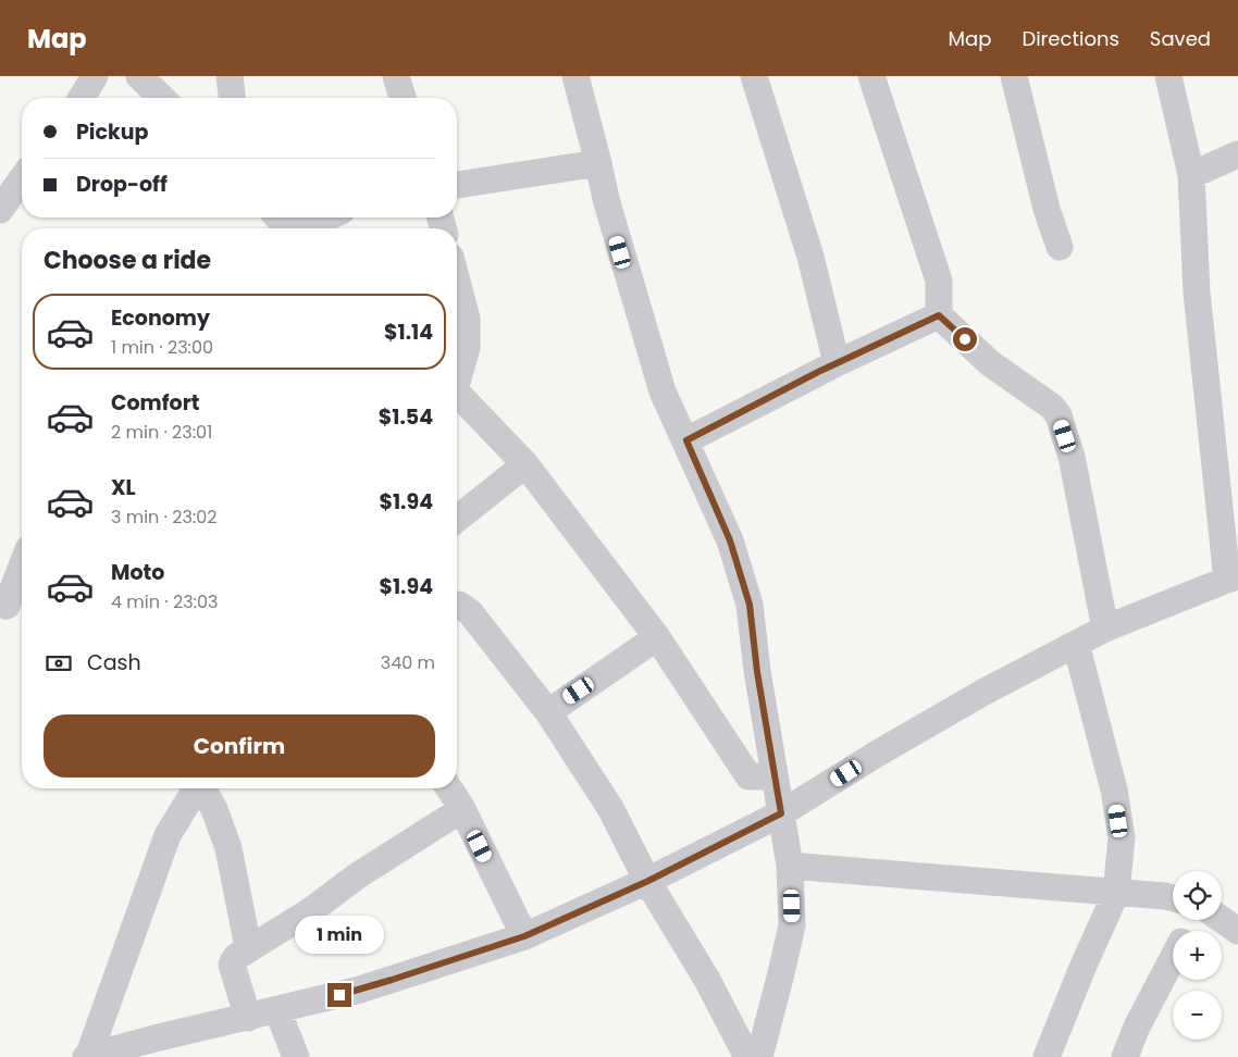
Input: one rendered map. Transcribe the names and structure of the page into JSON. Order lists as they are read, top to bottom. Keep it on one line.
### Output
{"page":{"header":"Map","nav":["Map","Directions","Saved"],"banner":["Pickup","Drop-off"],"heading":"Choose a ride","list":[{"name":"Economy","note":"1 min · 23:00","value":"$1.14"},{"name":"Comfort","note":"2 min · 23:01","value":"$1.54"},{"name":"XL","note":"3 min · 23:02","value":"$1.94"},{"name":"Moto","note":"4 min · 23:03","value":"$1.94"}],"pay":["Cash","340 m"],"buttons":"Confirm","map_buttons":["+","−"],"bubble":"1 min"}}
